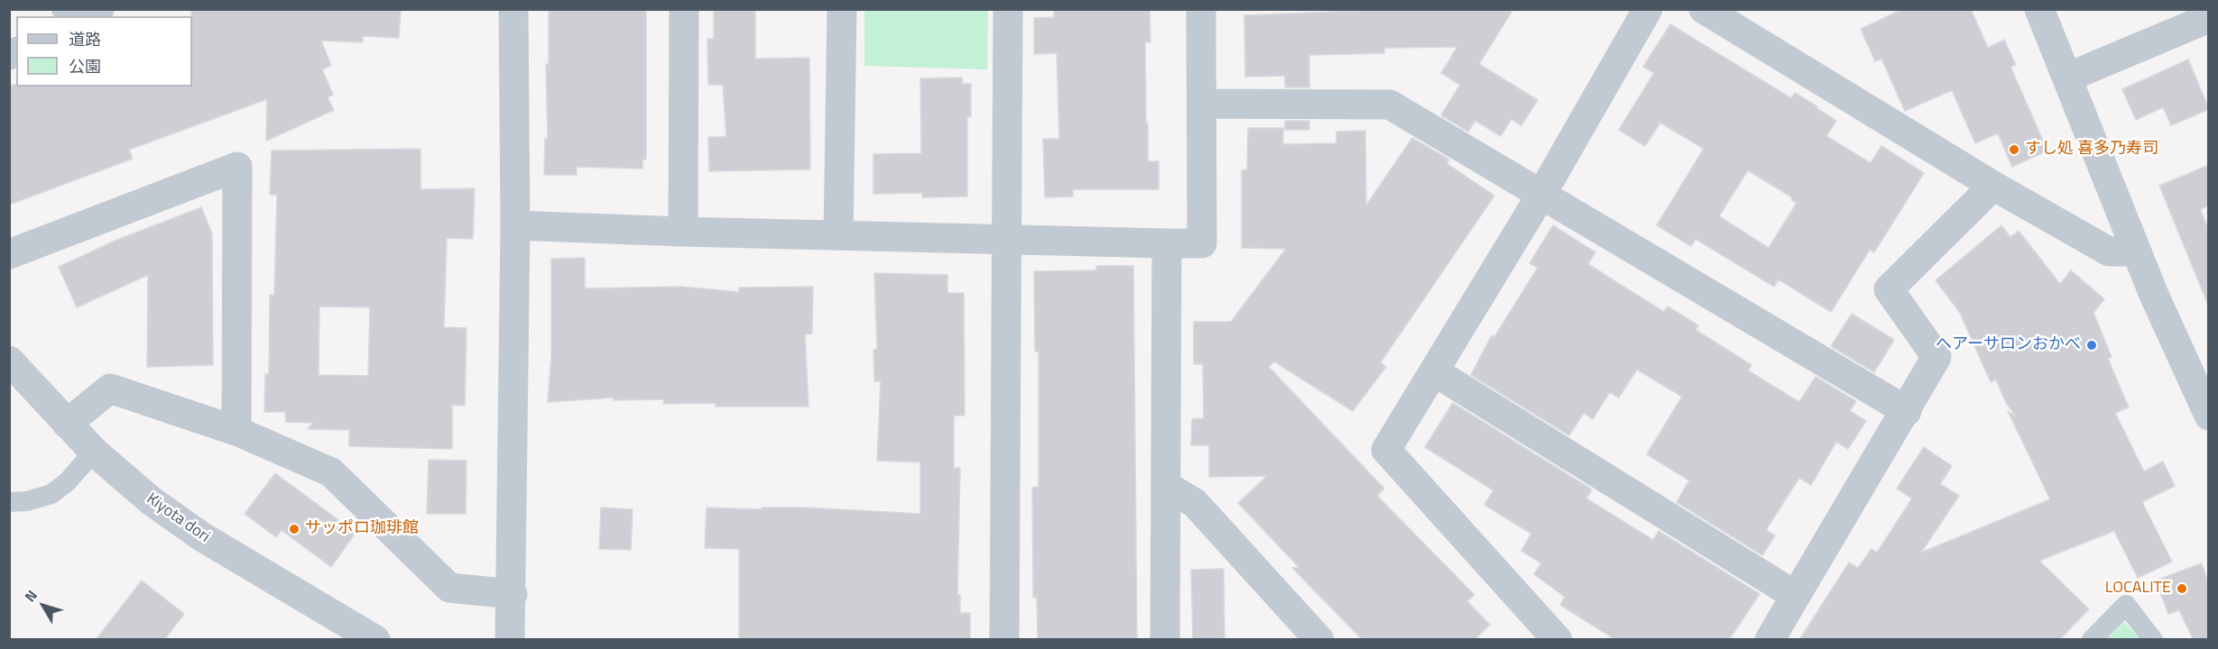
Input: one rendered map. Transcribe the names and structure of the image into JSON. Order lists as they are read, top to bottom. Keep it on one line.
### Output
{"streets":{"street":["Kiyota dori"]},"places":["すし処 喜多乃寿司","ヘアーサロンおかべ","サッポロ珈琲館","LOCALITE"],"legend":["道路","公園"],"north":"top left"}
